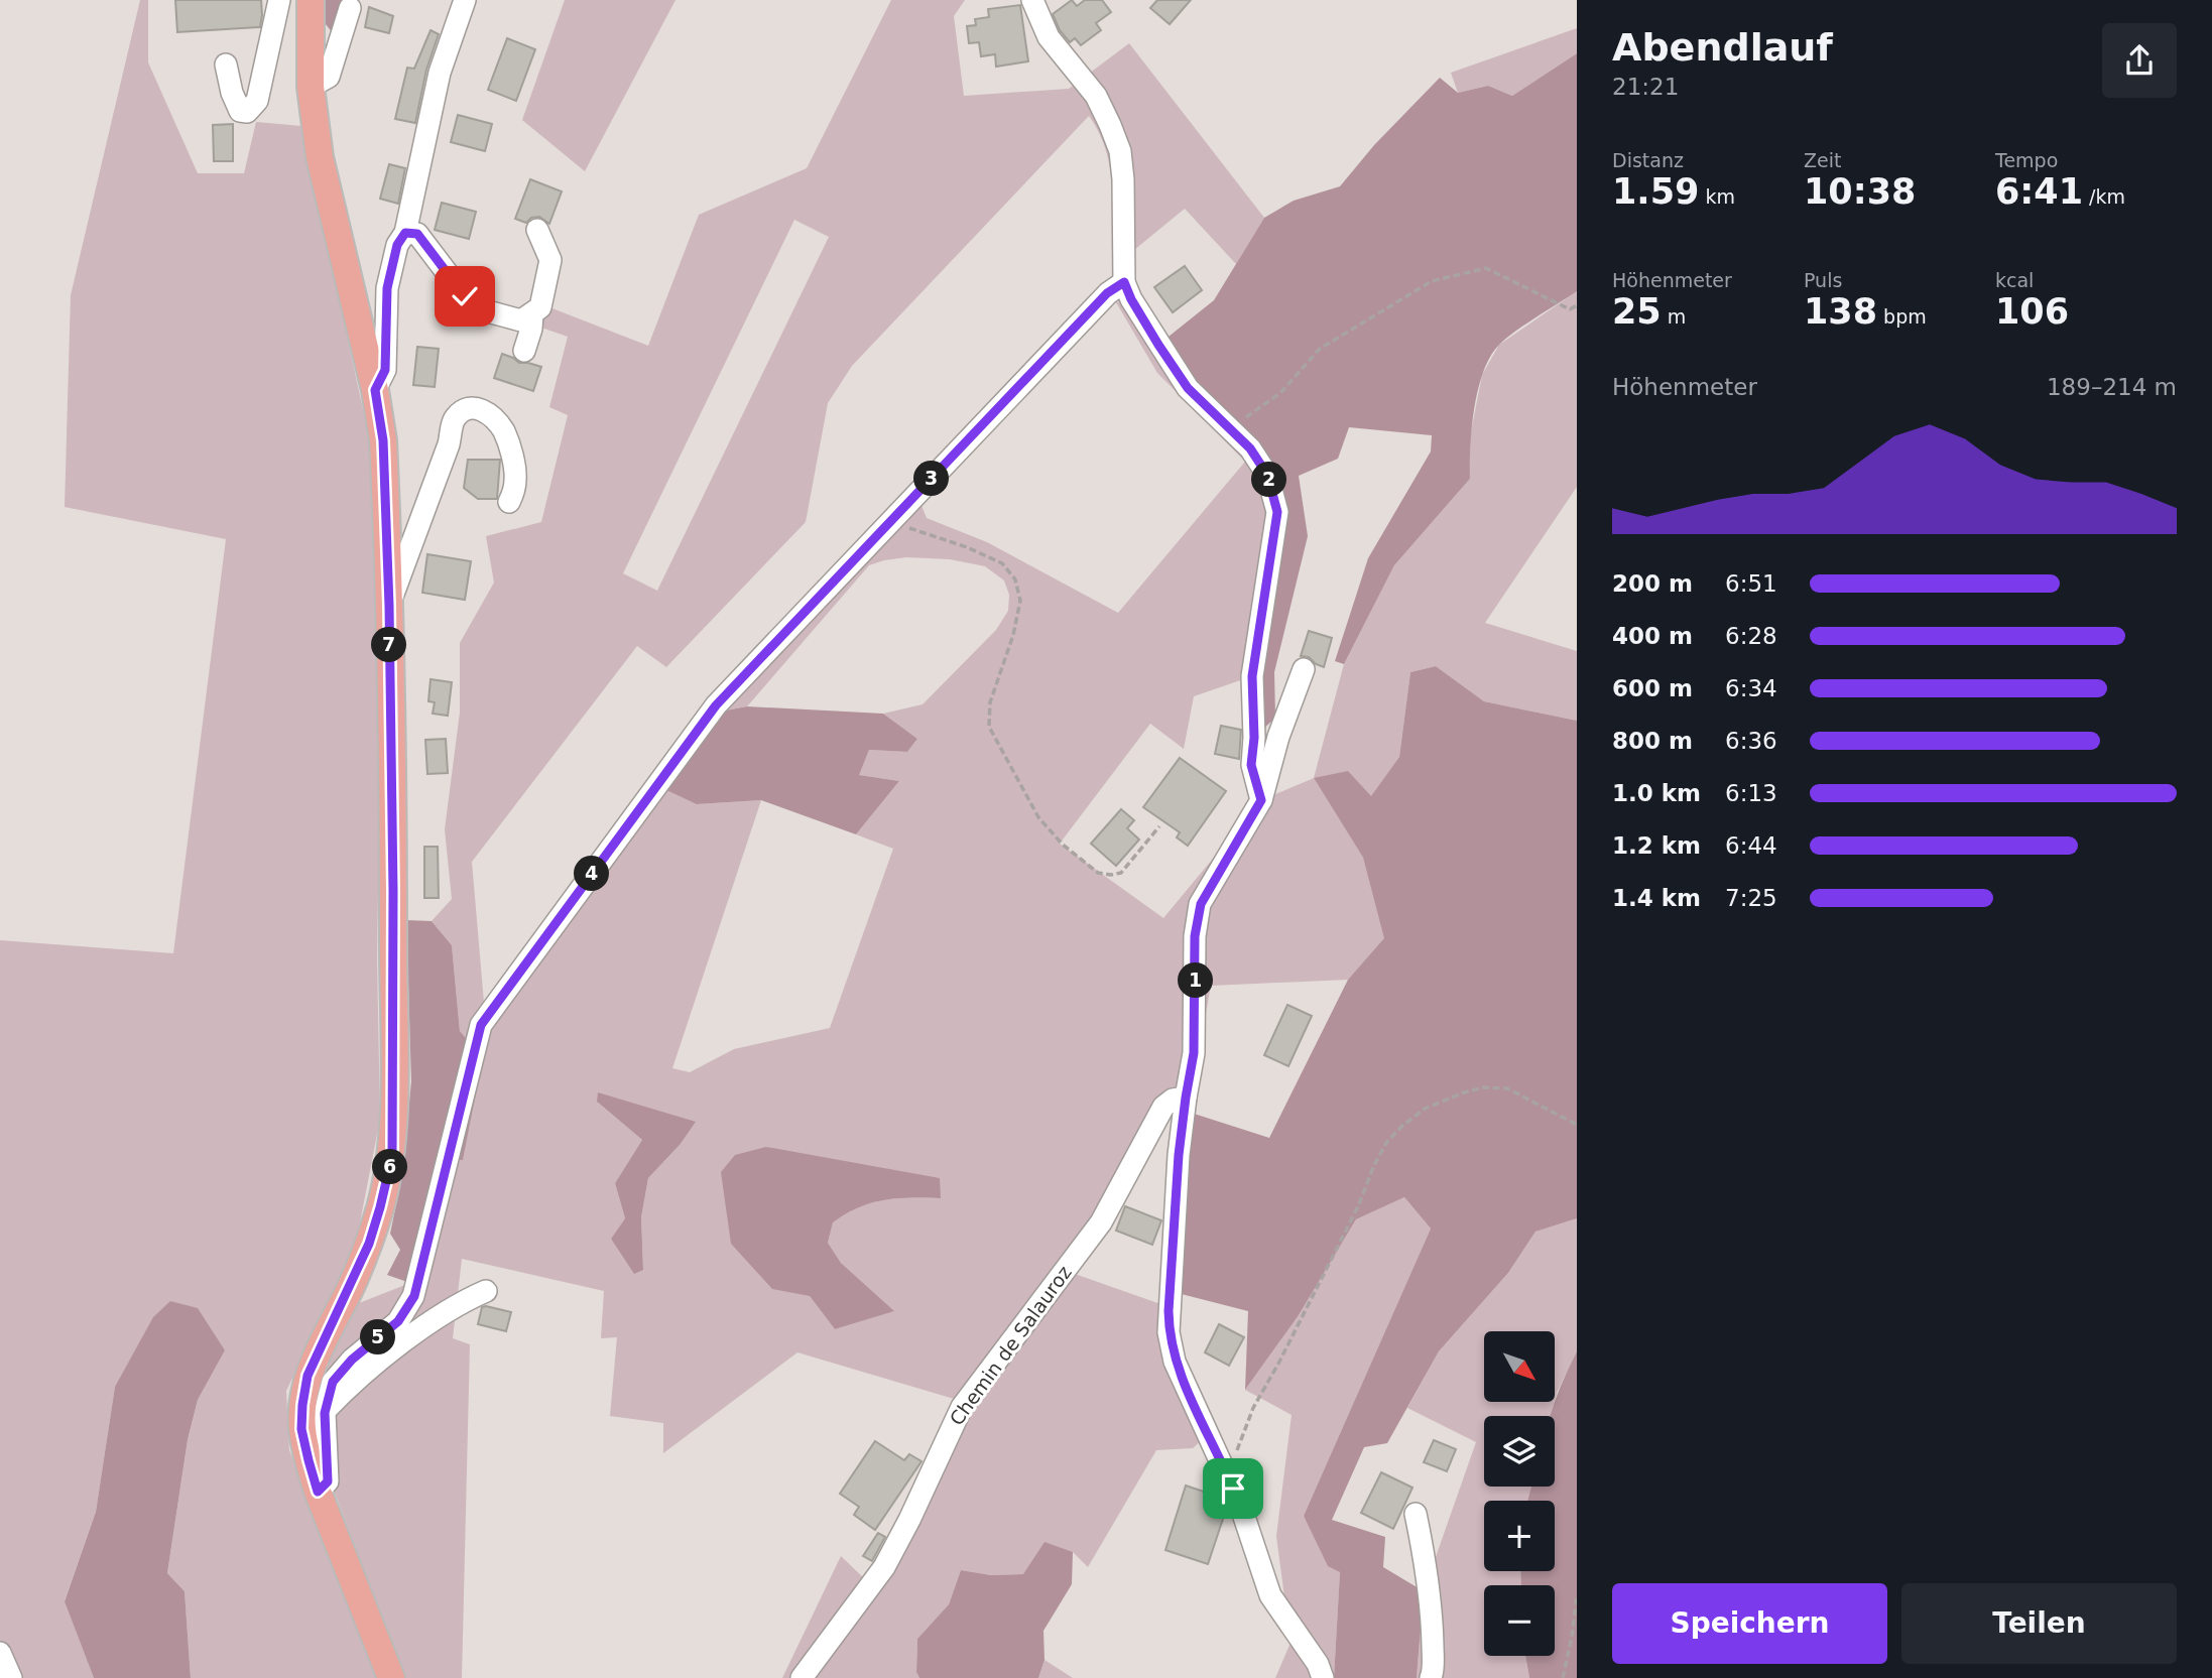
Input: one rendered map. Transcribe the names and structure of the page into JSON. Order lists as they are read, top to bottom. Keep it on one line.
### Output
{"streets":{"street":["Chemin de Salauroz"]},"north":"bottom right","page":{"heading":["Abendlauf","21:21"],"stats":[["Distanz","1.59 km"],["Zeit","10:38"],["Tempo","6:41 /km"],["Höhenmeter","25 m"],["Puls","138 bpm"],["kcal","106"]],"chart":["Höhenmeter","189–214 m"],"pins":["3","2","7","4","1","6","5"],"list":[{"name":"200 m","note":"6:51"},{"name":"400 m","note":"6:28"},{"name":"600 m","note":"6:34"},{"name":"800 m","note":"6:36"},{"name":"1.0 km","note":"6:13"},{"name":"1.2 km","note":"6:44"},{"name":"1.4 km","note":"7:25"}],"map_buttons":["+","−"],"buttons":["Speichern","Teilen"]}}
